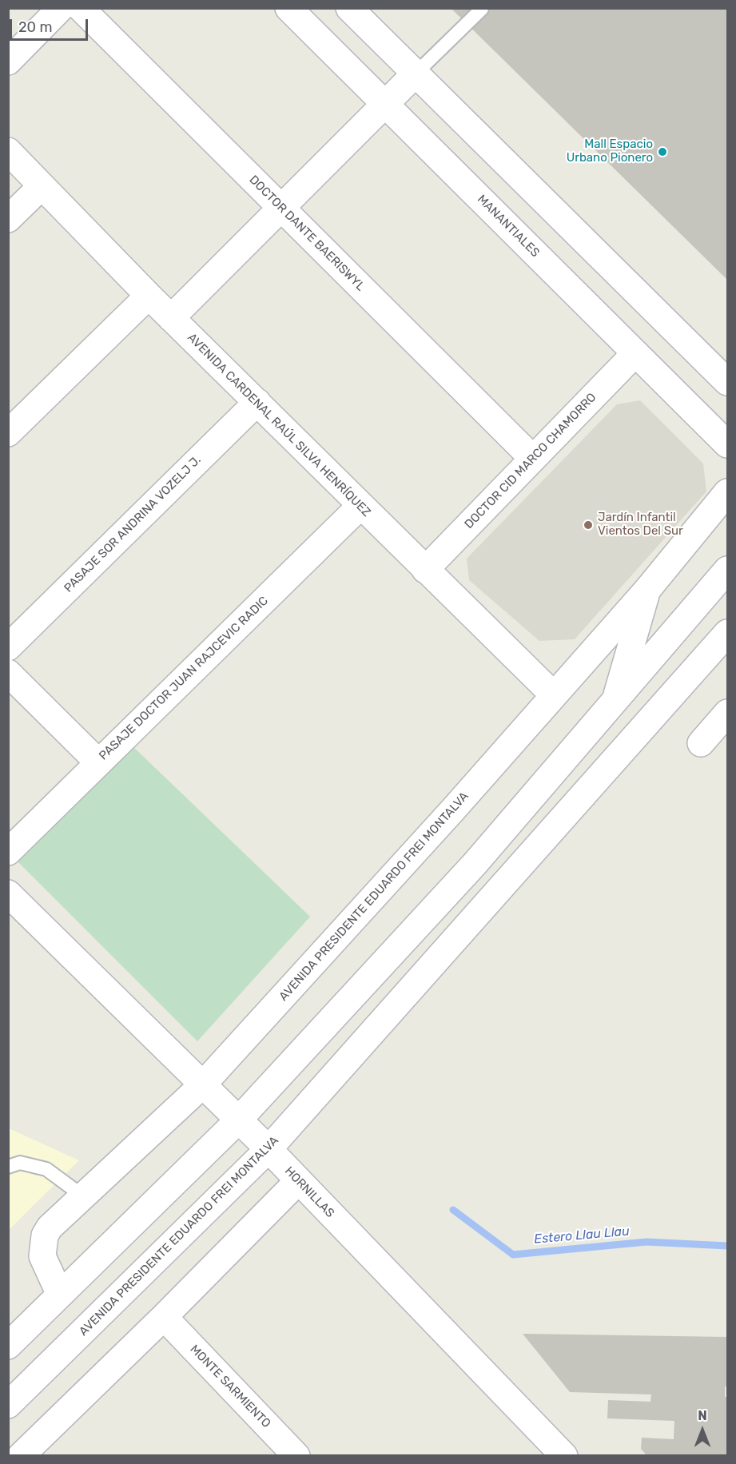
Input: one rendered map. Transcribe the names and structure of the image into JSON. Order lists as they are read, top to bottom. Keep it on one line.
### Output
{"streets":{"street":["MANANTIALES","DOCTOR DANTE BAERISWYL","AVENIDA CARDENAL RAÚL SILVA HENRÍQUEZ","DOCTOR CID MARCO CHAMORRO","PASAJE SOR ANDRINA VOZELJ J.","PASAJE DOCTOR JUAN RAJCEVIC RADIC","AVENIDA PRESIDENTE EDUARDO FREI MONTALVA","HORNILLAS","MONTE SARMIENTO"]},"crossings":[["MANANTIALES","DOCTOR CID MARCO CHAMORRO"],["DOCTOR DANTE BAERISWYL","DOCTOR CID MARCO CHAMORRO"],["AVENIDA CARDENAL RAÚL SILVA HENRÍQUEZ","DOCTOR CID MARCO CHAMORRO"],["AVENIDA CARDENAL RAÚL SILVA HENRÍQUEZ","PASAJE SOR ANDRINA VOZELJ J."],["AVENIDA CARDENAL RAÚL SILVA HENRÍQUEZ","PASAJE DOCTOR JUAN RAJCEVIC RADIC"],["AVENIDA CARDENAL RAÚL SILVA HENRÍQUEZ","AVENIDA PRESIDENTE EDUARDO FREI MONTALVA"],["AVENIDA PRESIDENTE EDUARDO FREI MONTALVA","HORNILLAS"]],"water":["Estero Llau Llau"],"places":["Mall Espacio Urbano Pionero","Jardín Infantil Vientos Del Sur"],"scale_bar":"20 m","north":"top"}
